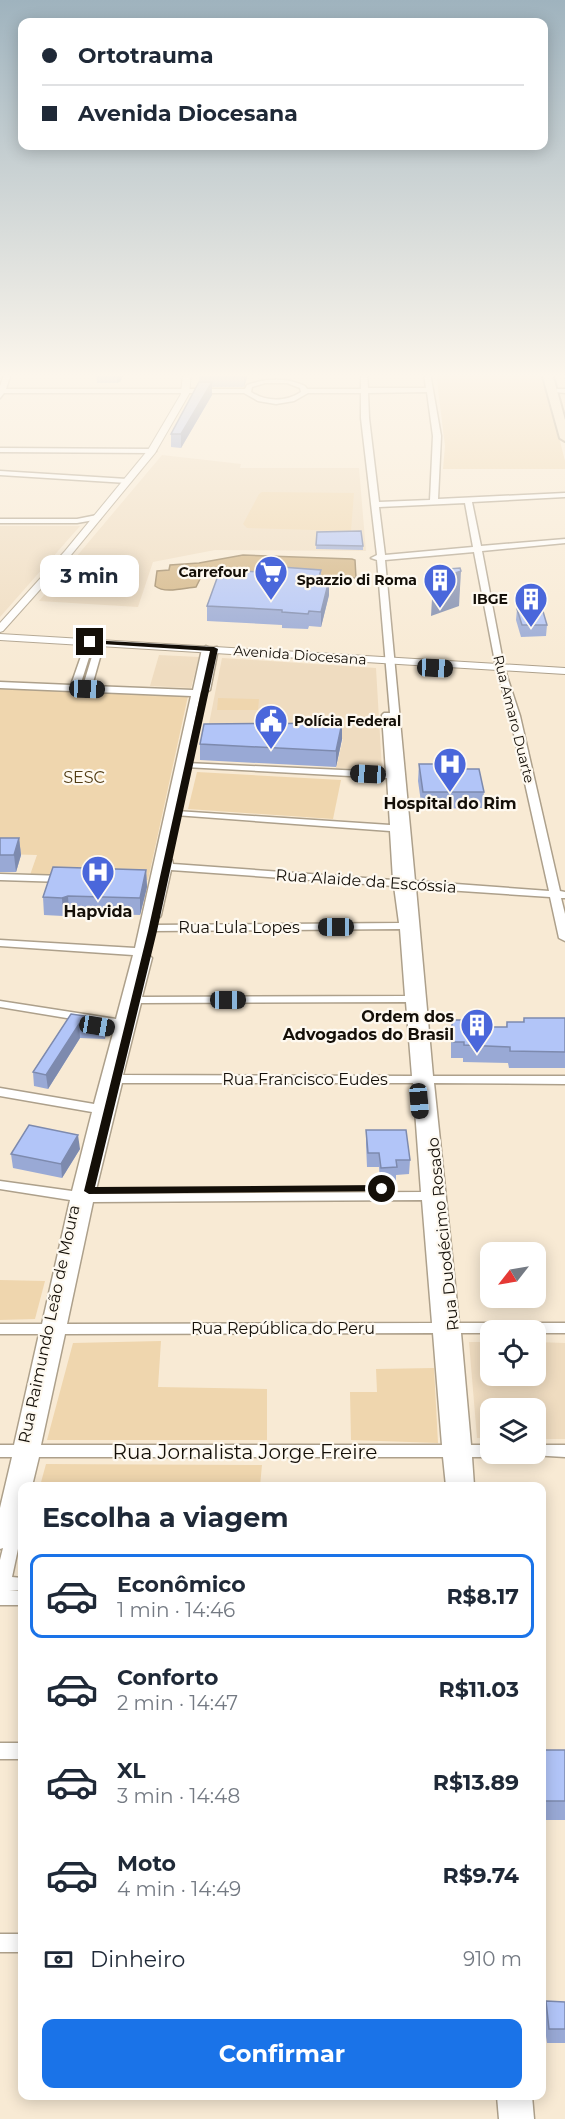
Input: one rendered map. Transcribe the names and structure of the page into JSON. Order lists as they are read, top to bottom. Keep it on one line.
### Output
{"streets":{"street":["Avenida Diocesana","Rua Amaro Duarte","Rua Alaide da Escóssia","Rua Lula Lopes","Rua Francisco Eudes","Rua Duodécimo Rosado","Rua Raimundo Leão de Moura","Rua República do Peru","Rua Jornalista Jorge Freire"]},"crossings":[["Avenida Diocesana","Rua Amaro Duarte"],["Avenida Diocesana","Rua Duodécimo Rosado"],["Avenida Diocesana","Rua Raimundo Leão de Moura"],["Rua Amaro Duarte","Rua Alaide da Escóssia"],["Rua Alaide da Escóssia","Rua Duodécimo Rosado"],["Rua Alaide da Escóssia","Rua Raimundo Leão de Moura"],["Rua Lula Lopes","Rua Duodécimo Rosado"],["Rua Lula Lopes","Rua Raimundo Leão de Moura"],["Rua Francisco Eudes","Rua Duodécimo Rosado"],["Rua Francisco Eudes","Rua Raimundo Leão de Moura"],["Rua Duodécimo Rosado","Rua República do Peru"],["Rua Duodécimo Rosado","Rua Jornalista Jorge Freire"],["Rua Raimundo Leão de Moura","Rua República do Peru"],["Rua Raimundo Leão de Moura","Rua Jornalista Jorge Freire"]],"parks":["SESC"],"places":{"supermarket":["Carrefour"],"building":["Spazzio di Roma","IBGE","Ordem dos Advogados do Brasil"],"public building":["Polícia Federal"],"hospital":["Hospital do Rim","Hapvida"]},"north":"bottom left","page":{"banner":["Ortotrauma","Avenida Diocesana"],"bubble":"3 min","heading":"Escolha a viagem","list":[{"name":"Econômico","note":"1 min · 14:46","value":"R$8.17"},{"name":"Conforto","note":"2 min · 14:47","value":"R$11.03"},{"name":"XL","note":"3 min · 14:48","value":"R$13.89"},{"name":"Moto","note":"4 min · 14:49","value":"R$9.74"}],"pay":["Dinheiro","910 m"],"buttons":"Confirmar"}}
